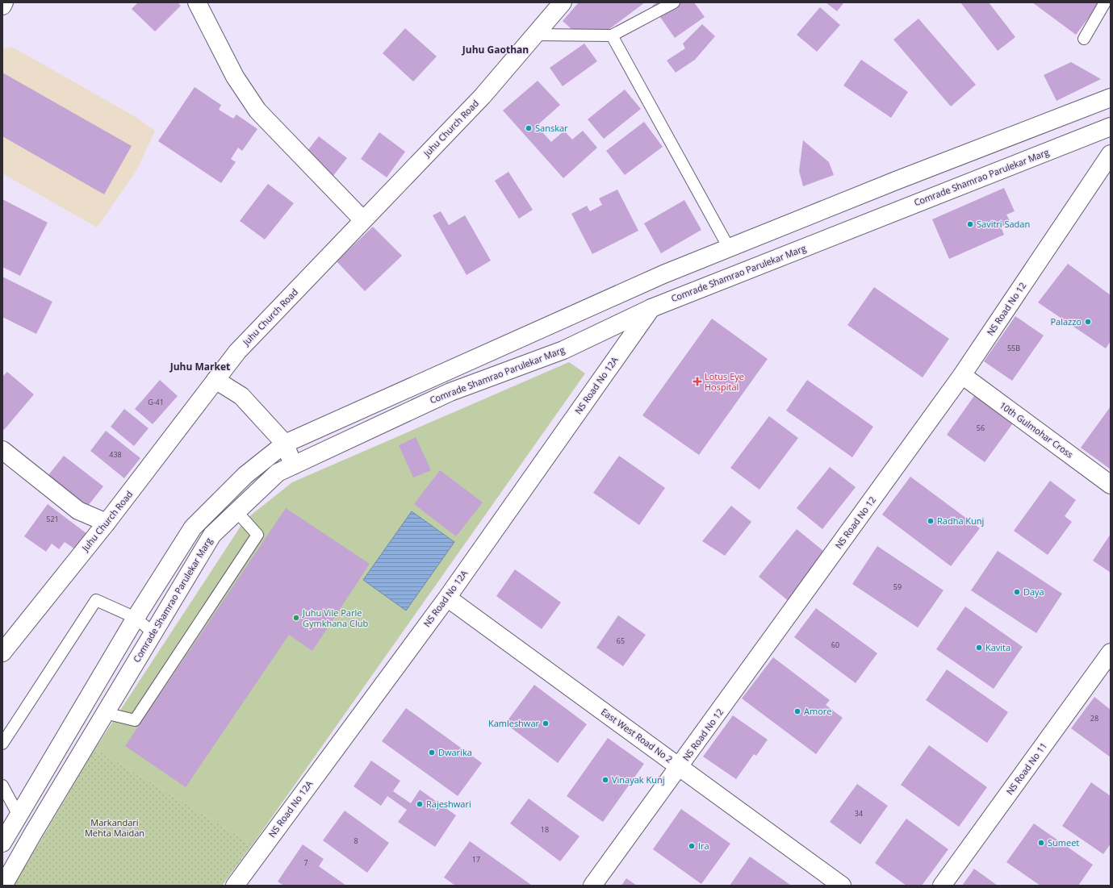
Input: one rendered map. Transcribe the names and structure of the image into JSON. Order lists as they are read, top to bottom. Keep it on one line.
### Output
{"streets":{"street":["Juhu Church Road","Comrade Shamrao Parulekar Marg","NS Road No 12","NS Road No 12A","10th Gulmohar Cross","East West Road No 2","NS Road No 11"]},"crossings":[["Comrade Shamrao Parulekar Marg","NS Road No 12A"],["NS Road No 12","10th Gulmohar Cross"],["NS Road No 12","East West Road No 2"],["NS Road No 12A","East West Road No 2"]],"districts":["Juhu Gaothan","Juhu Market"],"parks":["Markandari Mehta Maidan"],"places":{"other":["Sanskar","Savitri Sadan","Palazzo","Radha Kunj","Daya","Juhu Vile Parle Gymkhana Club","Kavita","Amore","Kamleshwar","Dwarika","Vinayak Kunj","Rajeshwari","Sumeet","Ira"],"health":["Lotus Eye Hospital"]},"house_numbers":["55B","G-41","56","438","521","59","65","60","28","34","18","8","17","7"]}
